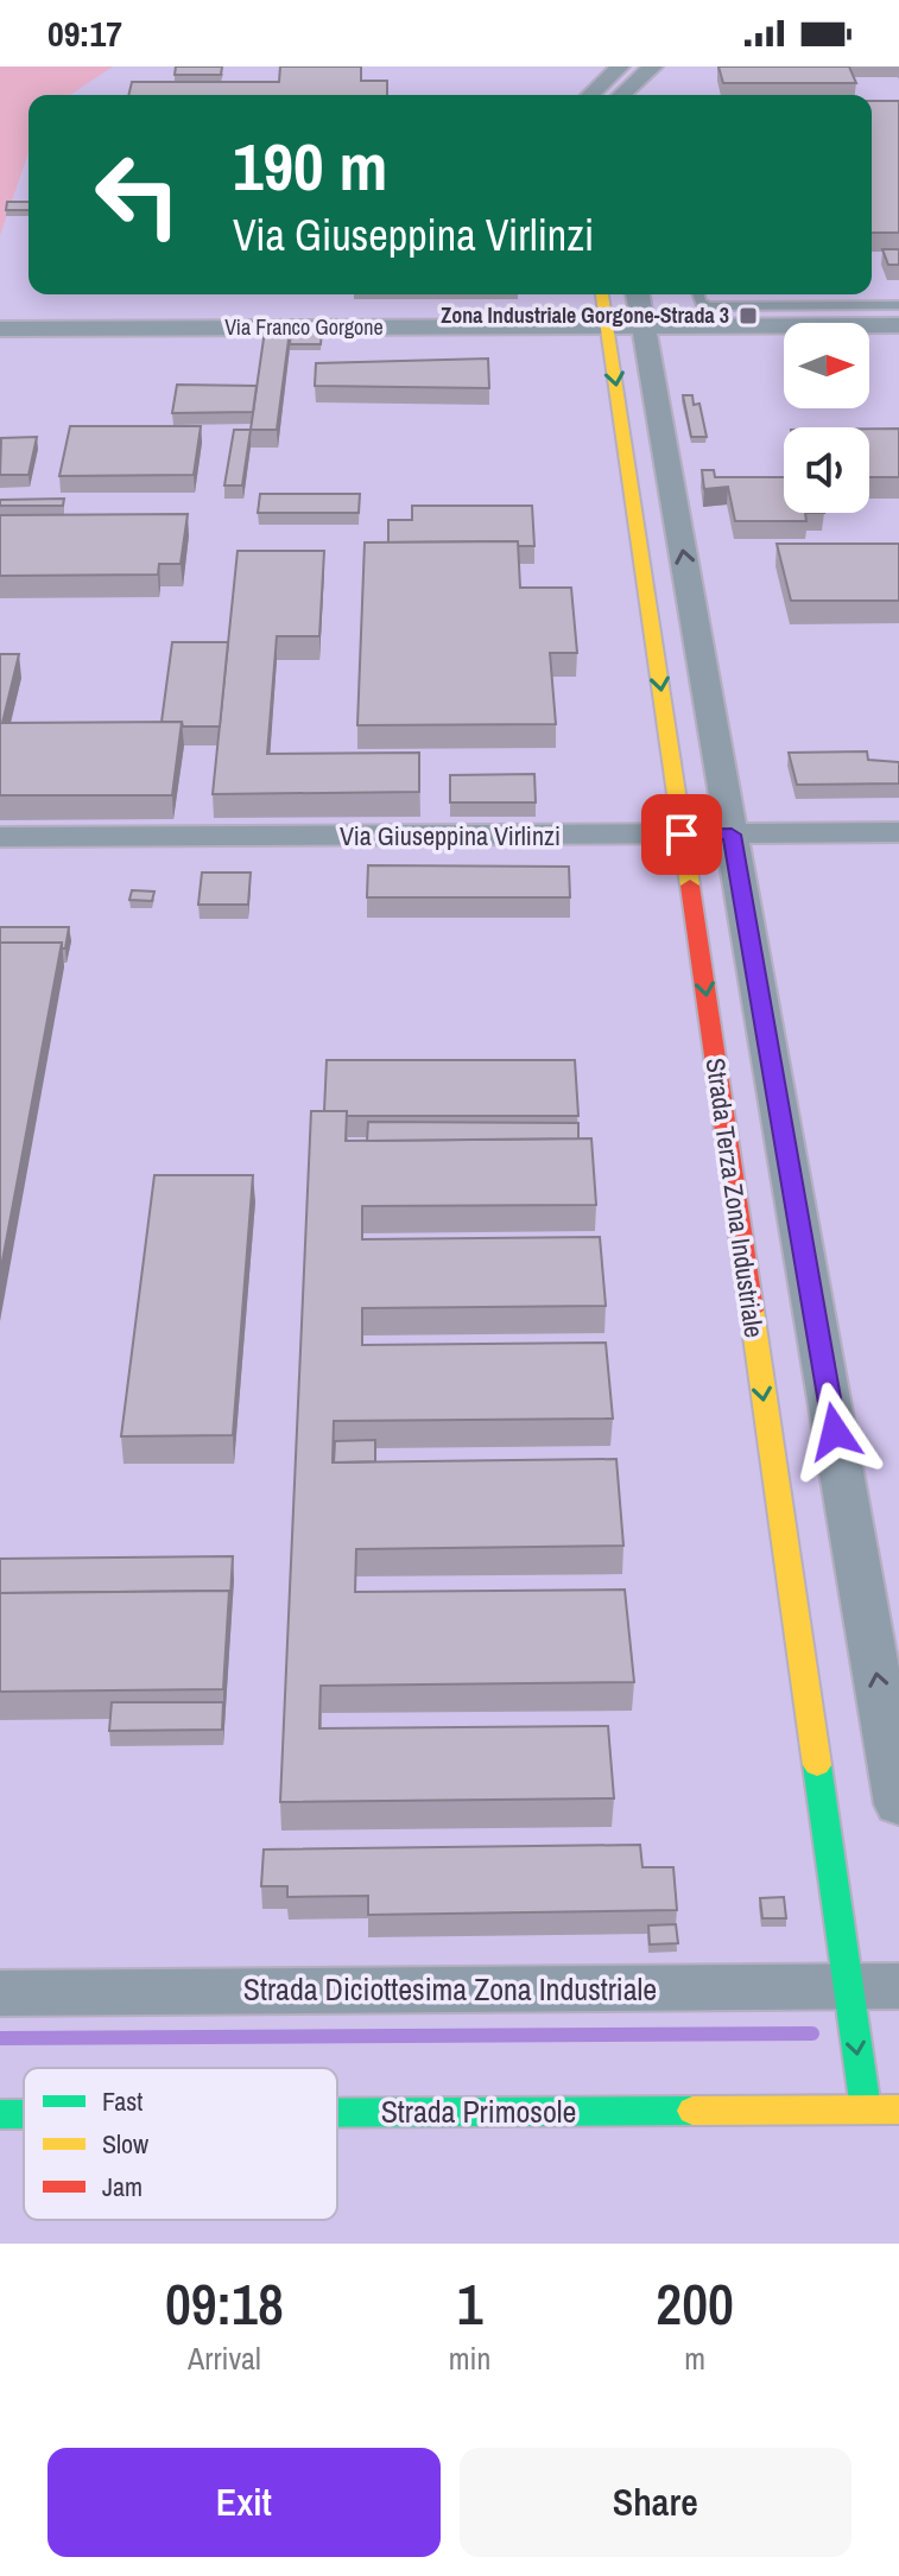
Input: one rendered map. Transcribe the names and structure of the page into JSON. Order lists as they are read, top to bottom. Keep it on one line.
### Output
{"streets":{"street":["Via Franco Gorgone","Via Giuseppina Virlinzi","Strada Terza Zona Industriale","Strada Diciottesima Zona Industriale","Strada Primosole"]},"crossings":[["Via Franco Gorgone","Strada Terza Zona Industriale"],["Via Giuseppina Virlinzi","Strada Terza Zona Industriale"],["Strada Terza Zona Industriale","Strada Diciottesima Zona Industriale"],["Strada Terza Zona Industriale","Strada Primosole"]],"places":{"transit":["Zona Industriale Gorgone-Strada 3"]},"legend":["Fast","Slow","Jam"],"north":"right","page":{"status":"09:17","turn":["190 m","Via Giuseppina Virlinzi"],"eta":["09:18","Arrival","1","min","200","m"],"buttons":["Exit","Share"]}}
